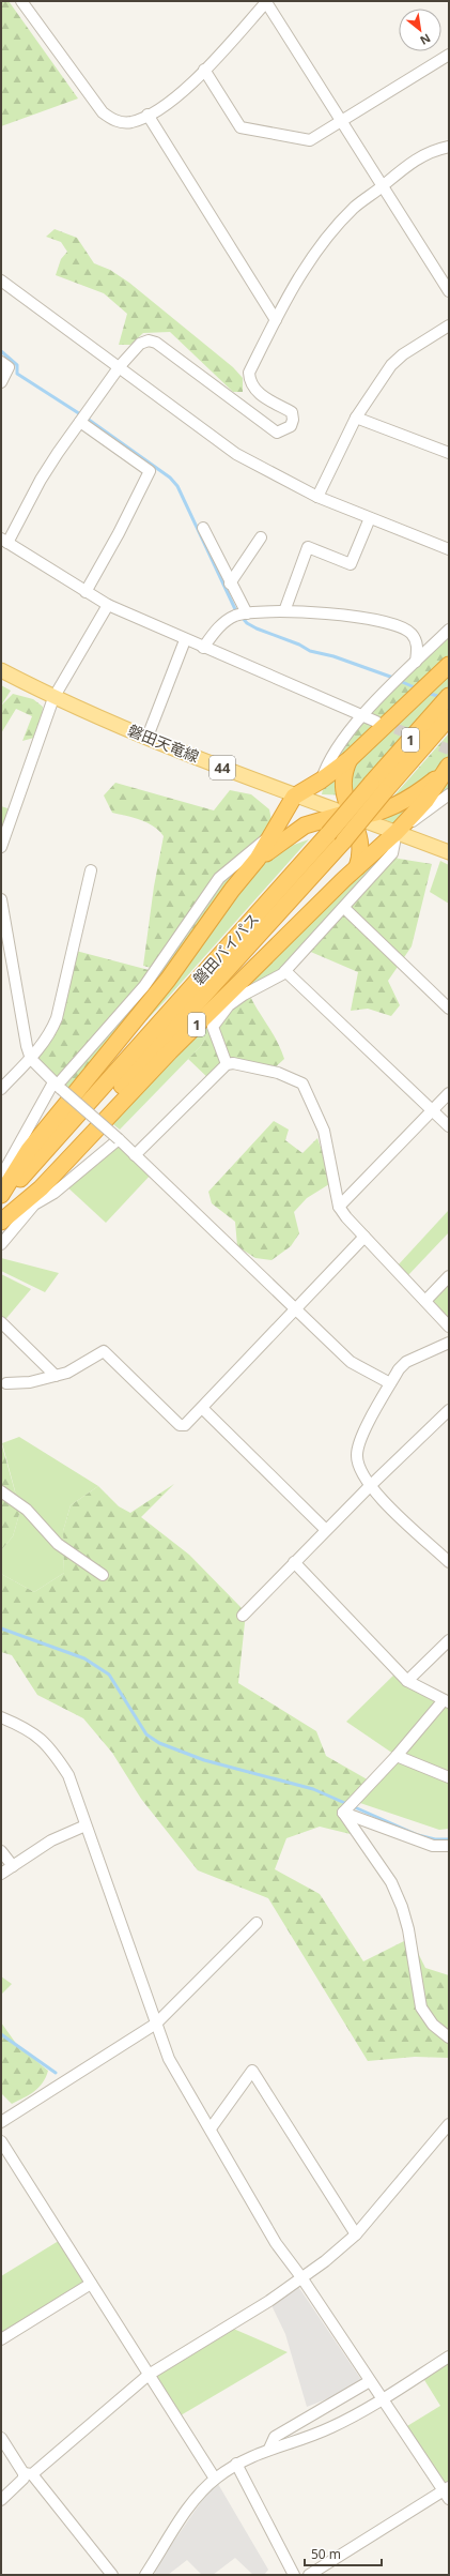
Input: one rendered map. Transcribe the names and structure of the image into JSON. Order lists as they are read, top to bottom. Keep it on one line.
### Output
{"streets":{"highway":["1","磐田バイパス"],"main road":["磐田天竜線","44"]},"crossings":[["1","磐田天竜線"],["1","磐田バイパス"]],"scale_bar":"50 m","north":"bottom right"}
